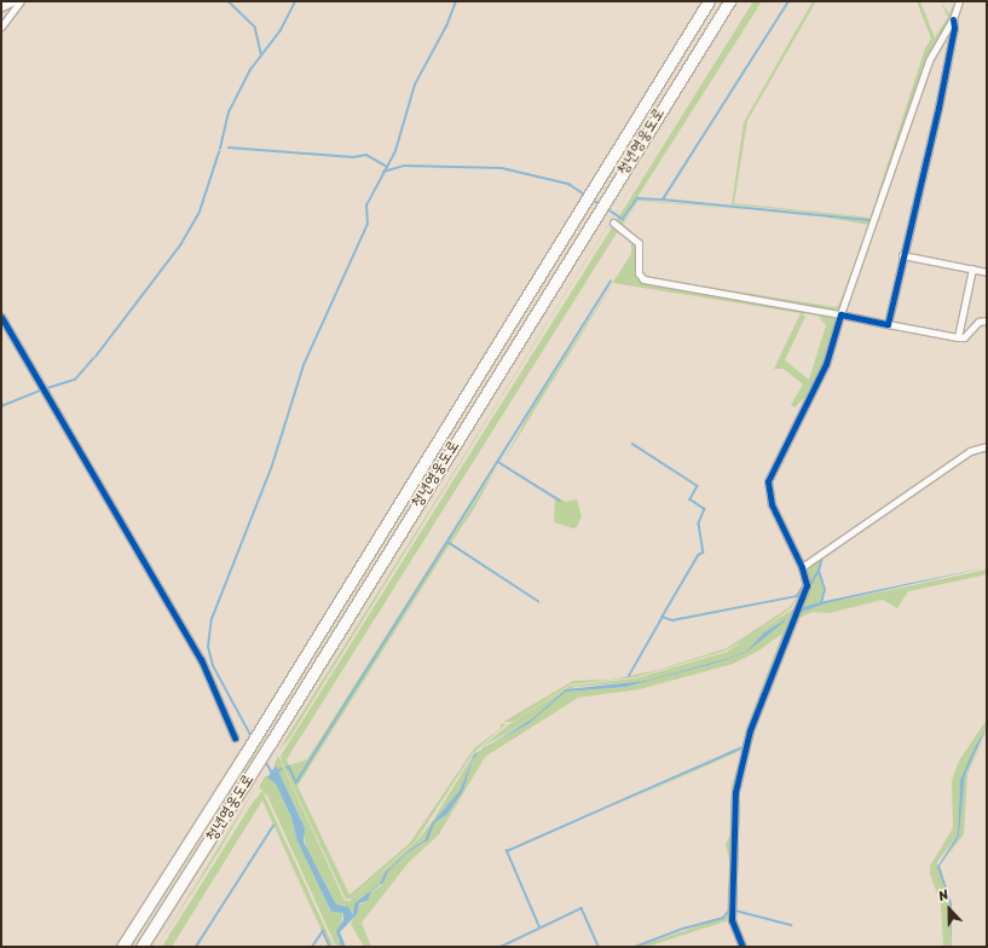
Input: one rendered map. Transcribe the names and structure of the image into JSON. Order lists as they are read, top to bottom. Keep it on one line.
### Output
{"streets":{"highway":["청년영웅도로"]},"north":"top"}
